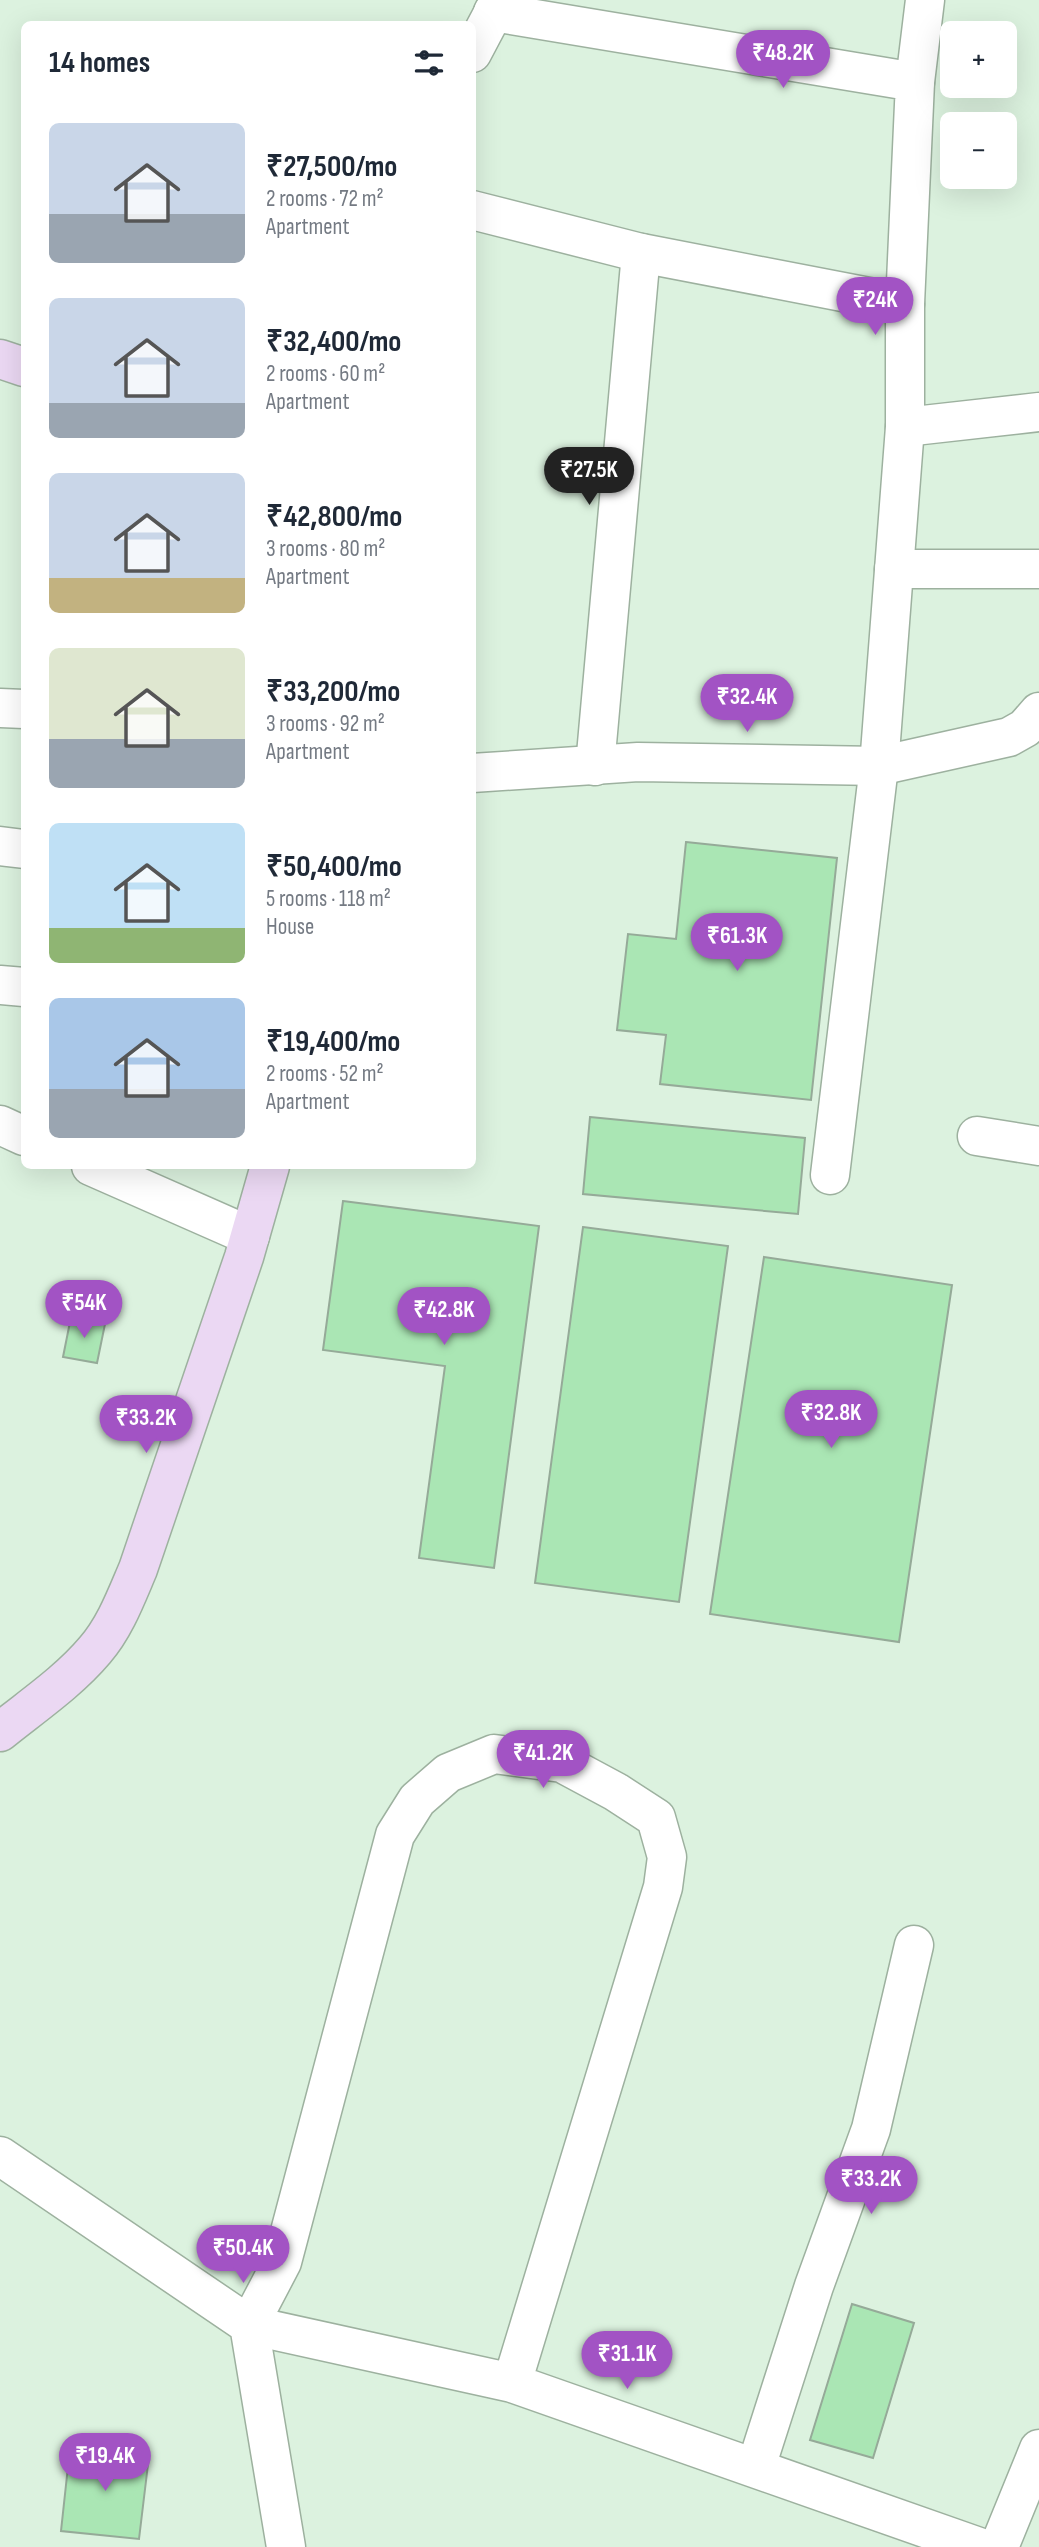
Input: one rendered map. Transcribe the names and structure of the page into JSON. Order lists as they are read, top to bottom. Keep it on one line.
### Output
{"page":{"map_buttons":["+","−"],"heading":"14 homes","price":["₹48.2K","₹24K","₹27.5K","₹32.4K","₹61.3K","₹54K","₹42.8K","₹32.8K","₹33.2K","₹41.2K","₹33.2K","₹50.4K","₹31.1K","₹19.4K"],"list":[{"name":"₹27,500/mo","note":"2 rooms · 72 m² · Apartment"},{"name":"₹32,400/mo","note":"2 rooms · 60 m² · Apartment"},{"name":"₹42,800/mo","note":"3 rooms · 80 m² · Apartment"},{"name":"₹33,200/mo","note":"3 rooms · 92 m² · Apartment"},{"name":"₹50,400/mo","note":"5 rooms · 118 m² · House"},{"name":"₹19,400/mo","note":"2 rooms · 52 m² · Apartment"}]}}
